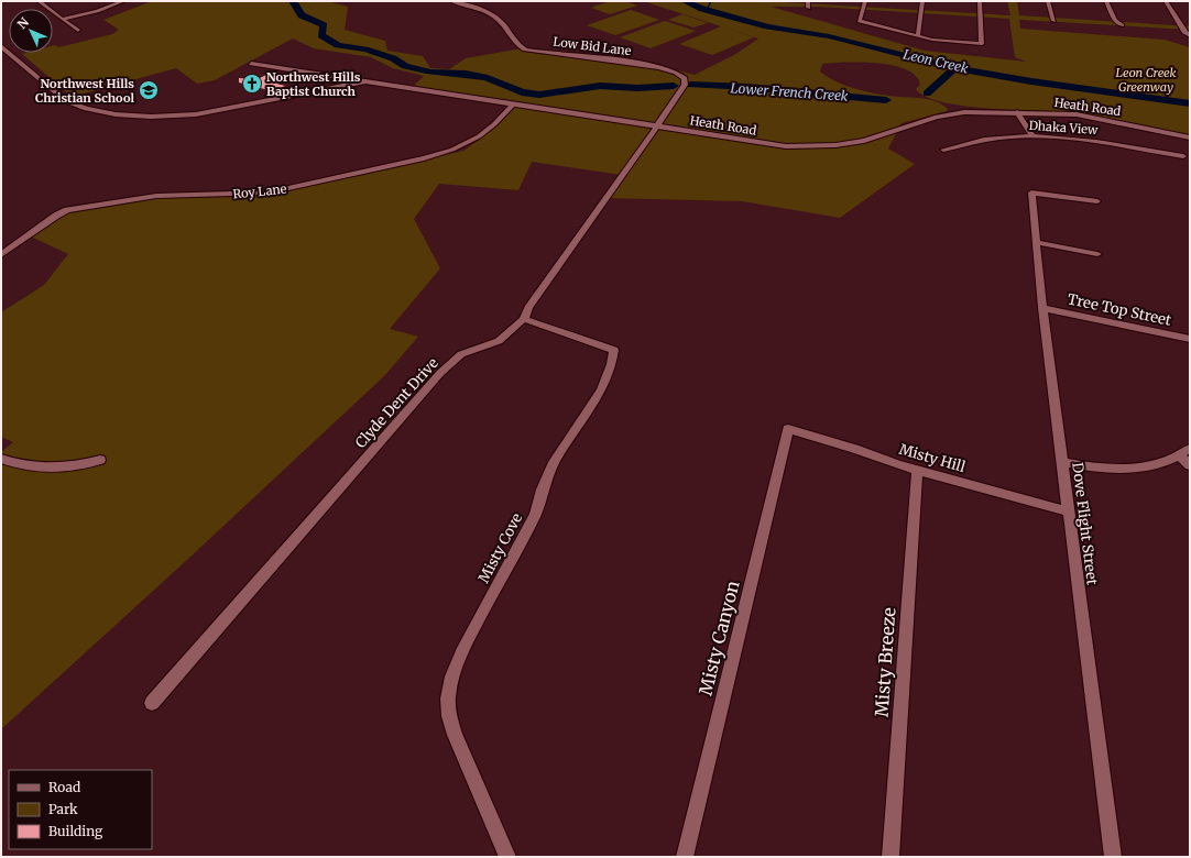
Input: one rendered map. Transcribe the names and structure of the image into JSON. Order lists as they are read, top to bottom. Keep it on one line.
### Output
{"streets":{"street":["Low Bid Lane","Heath Road","Dhaka View","Roy Lane","Tree Top Street","Clyde Dent Drive","Misty Hill","Dove Flight Street","Misty Cove","Misty Canyon","Misty Breeze"]},"crossings":[["Low Bid Lane","Heath Road"],["Low Bid Lane","Clyde Dent Drive"],["Heath Road","Roy Lane"],["Heath Road","Clyde Dent Drive"],["Tree Top Street","Dove Flight Street"],["Clyde Dent Drive","Misty Cove"],["Misty Hill","Dove Flight Street"],["Misty Hill","Misty Canyon"],["Misty Hill","Misty Breeze"]],"water":["Leon Creek","Lower French Creek"],"parks":["Leon Creek Greenway"],"places":{"church":["Northwest Hills Baptist Church"],"school or university":["Northwest Hills Christian School"]},"legend":["Road","Park","Building"],"north":"top left"}
